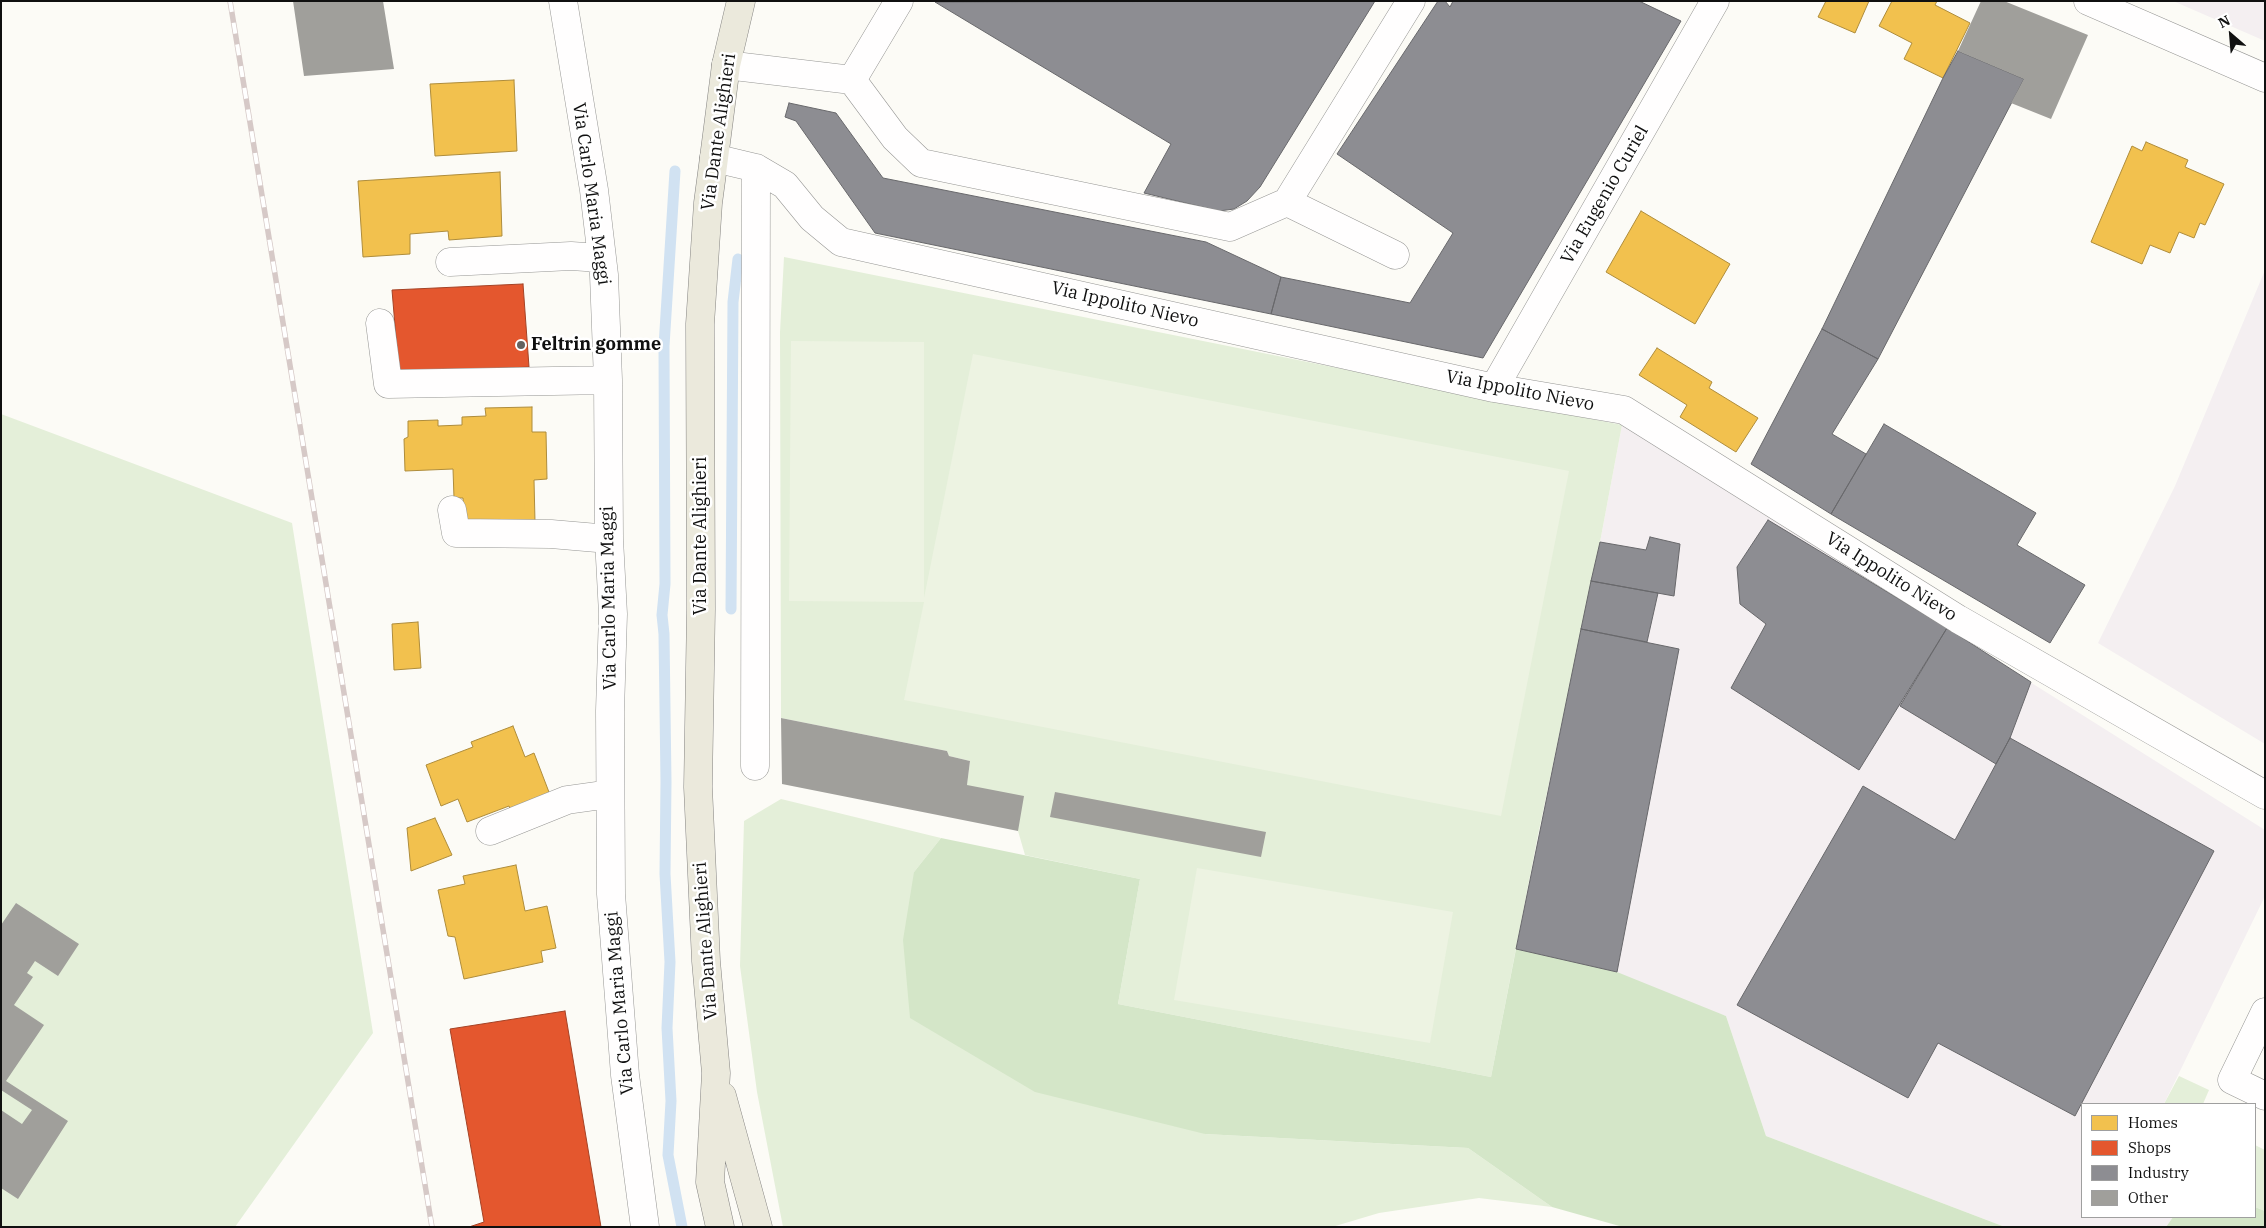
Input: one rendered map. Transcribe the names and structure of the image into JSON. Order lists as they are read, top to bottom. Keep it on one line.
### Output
{"streets":{"main road":["Via Dante Alighieri"],"street":["Via Carlo Maria Maggi","Via Eugenio Curiel","Via Ippolito Nievo"]},"crossings":[["Via Dante Alighieri","Via Ippolito Nievo"],["Via Eugenio Curiel","Via Ippolito Nievo"]],"places":["Feltrin gomme"],"legend":["Homes","Shops","Industry","Other"],"north":"top left"}
